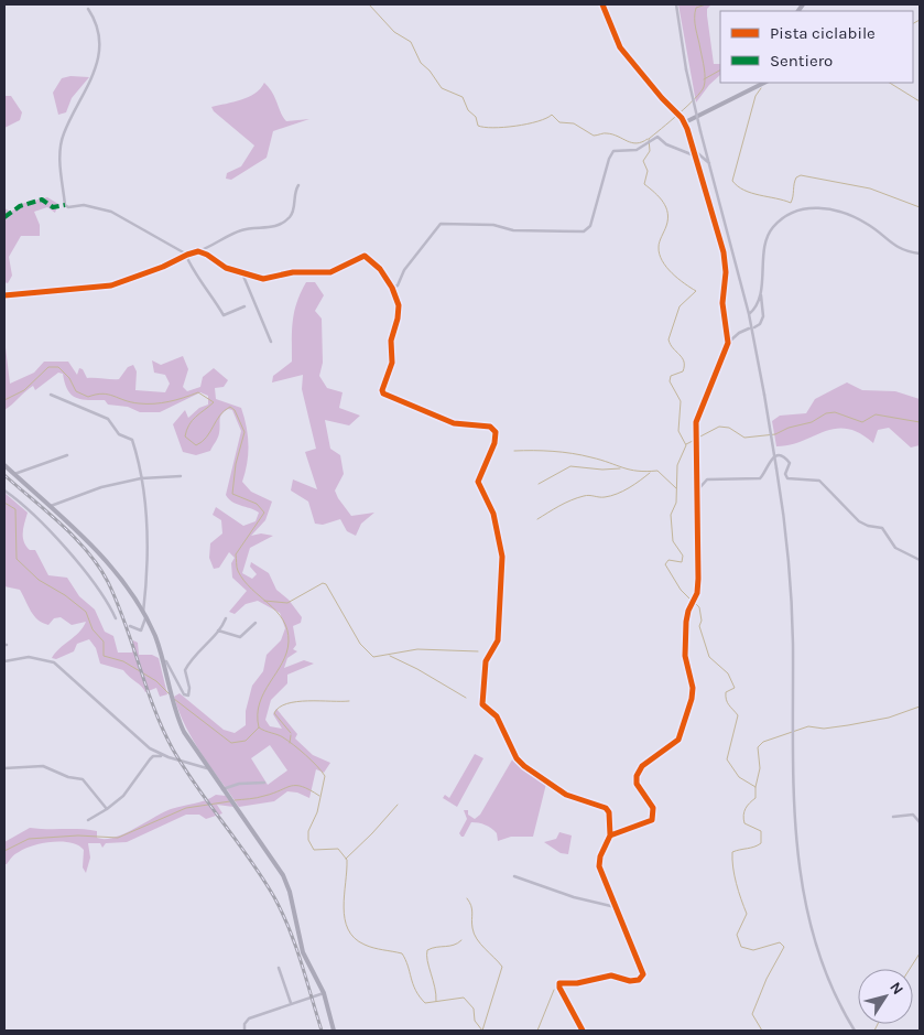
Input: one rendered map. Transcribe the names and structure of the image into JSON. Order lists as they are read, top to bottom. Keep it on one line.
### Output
{"legend":["Pista ciclabile","Sentiero"],"north":"top right"}
